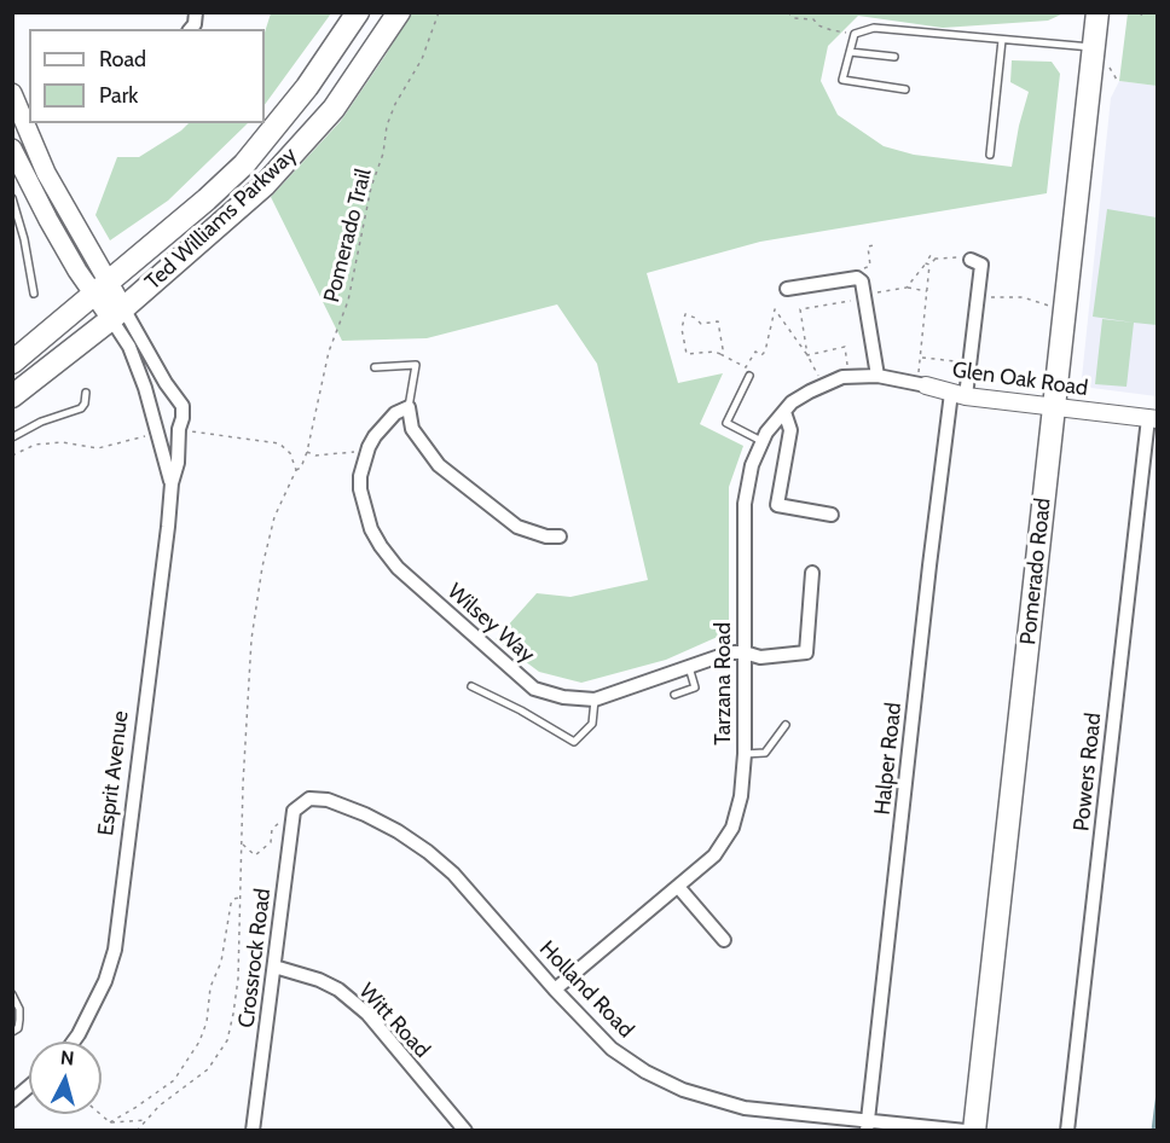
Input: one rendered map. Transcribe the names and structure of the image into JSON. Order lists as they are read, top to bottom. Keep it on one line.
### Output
{"streets":{"main road":["Ted Williams Parkway","Pomerado Road","Esprit Avenue"],"street":["Glen Oak Road","Wilsey Way","Tarzana Road","Halper Road","Powers Road","Crossrock Road","Holland Road","Witt Road"],"path":["Pomerado Trail"]},"crossings":[["Ted Williams Parkway","Esprit Avenue"],["Glen Oak Road","Pomerado Road"],["Glen Oak Road","Tarzana Road"],["Glen Oak Road","Halper Road"],["Glen Oak Road","Powers Road"],["Wilsey Way","Tarzana Road"],["Tarzana Road","Holland Road"],["Halper Road","Holland Road"],["Crossrock Road","Holland Road"],["Crossrock Road","Witt Road"]],"legend":["Road","Park"],"north":"top"}
